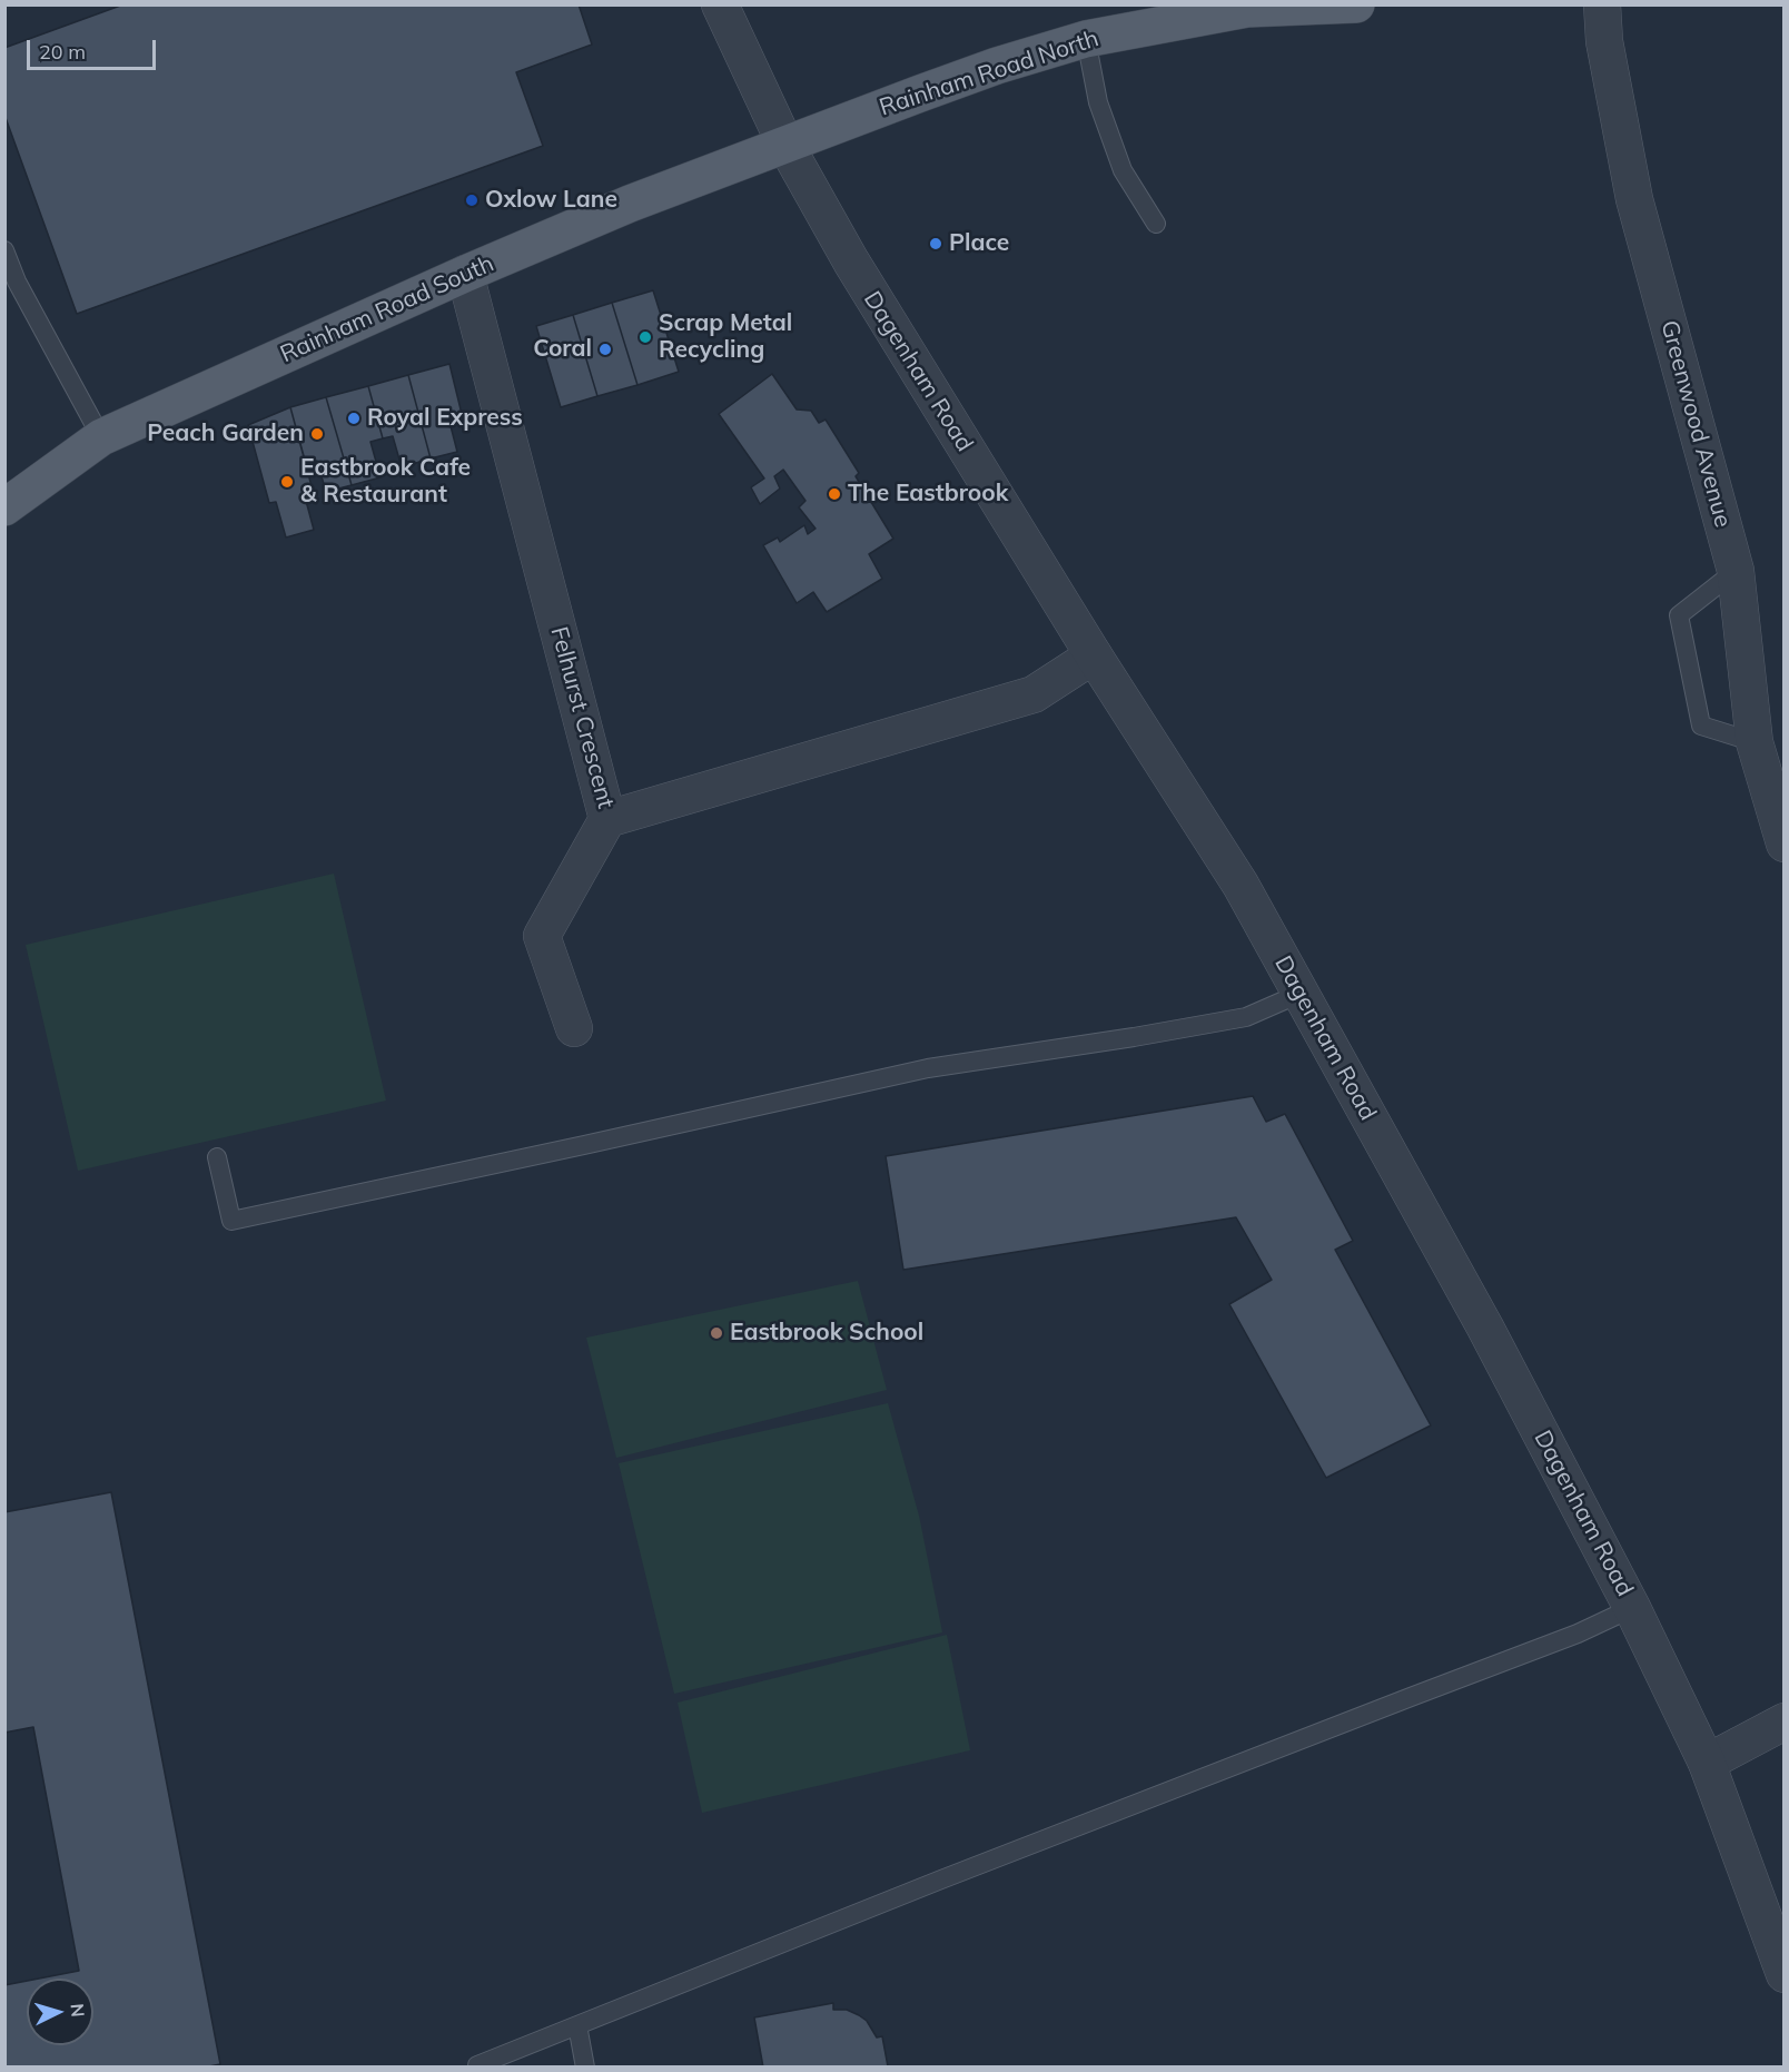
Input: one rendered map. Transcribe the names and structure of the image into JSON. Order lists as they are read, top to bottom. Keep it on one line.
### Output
{"streets":{"main road":["Rainham Road North","Rainham Road South"],"street":["Dagenham Road","Greenwood Avenue","Felhurst Crescent"]},"crossings":[["Rainham Road North","Rainham Road South"],["Rainham Road North","Dagenham Road"],["Rainham Road South","Dagenham Road"],["Rainham Road South","Felhurst Crescent"],["Dagenham Road","Felhurst Crescent"]],"places":["Oxlow Lane","Place","Scrap Metal Recycling","Coral","Royal Express","Peach Garden","Eastbrook Cafe & Restaurant","The Eastbrook","Eastbrook School"],"scale_bar":"20 m","north":"right"}
